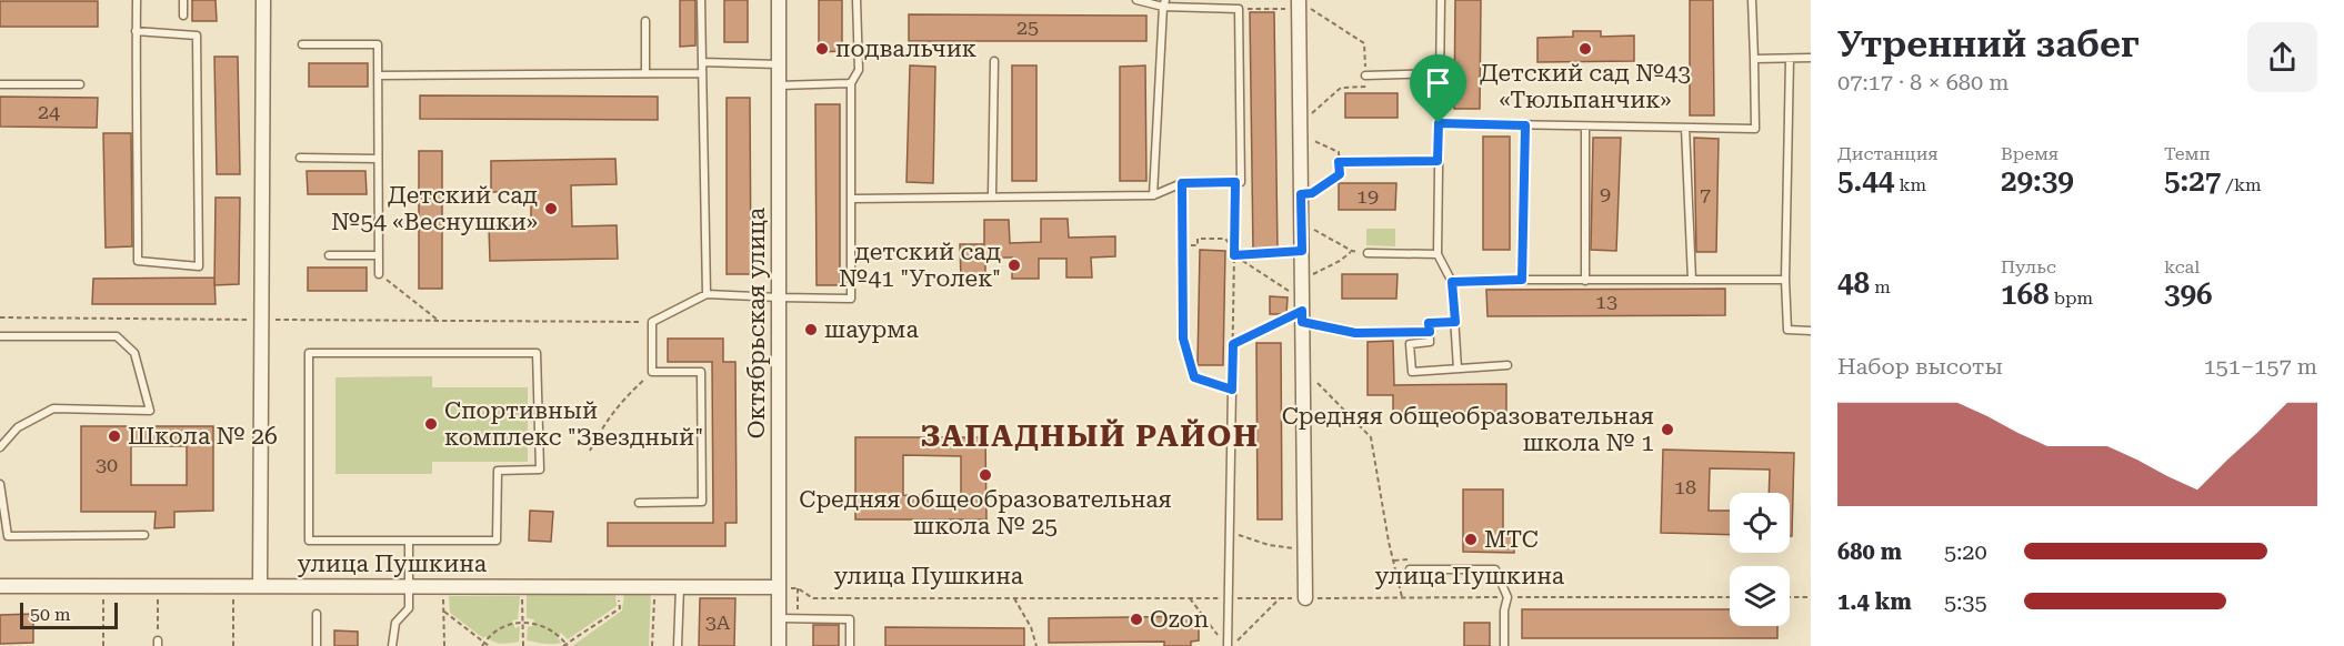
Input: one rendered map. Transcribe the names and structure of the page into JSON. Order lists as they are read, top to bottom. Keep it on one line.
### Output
{"streets":{"street":["Октябрьская улица","улица Пушкина"]},"crossings":[["Октябрьская улица","улица Пушкина"]],"districts":["ЗАПАДНЫЙ РАЙОН"],"places":["подвальчик","Детский сад №43 «Тюльпанчик»","Детский сад №54 «Веснушки»","детский сад №41 \"Уголек\"","шаурма","Спортивный комплекс \"Звездный\"","Средняя общеобразовательная школа № 1","Школа № 26","Средняя общеобразовательная школа № 25","МТС","Ozon"],"house_numbers":["25","24","9","7","19","13","30","18","3А"],"scale_bar":"50 m","page":{"heading":["Утренний забег","07:17 · 8 × 680 m"],"stats":[["Дистанция","5.44 km"],["Время","29:39"],["Темп","5:27 /km"],["48 m"],["Пульс","168 bpm"],["kcal","396"]],"chart":["Набор высоты","151–157 m"],"list":[{"name":"680 m","note":"5:20"},{"name":"1.4 km","note":"5:35"}],"scale":"50 m"}}
